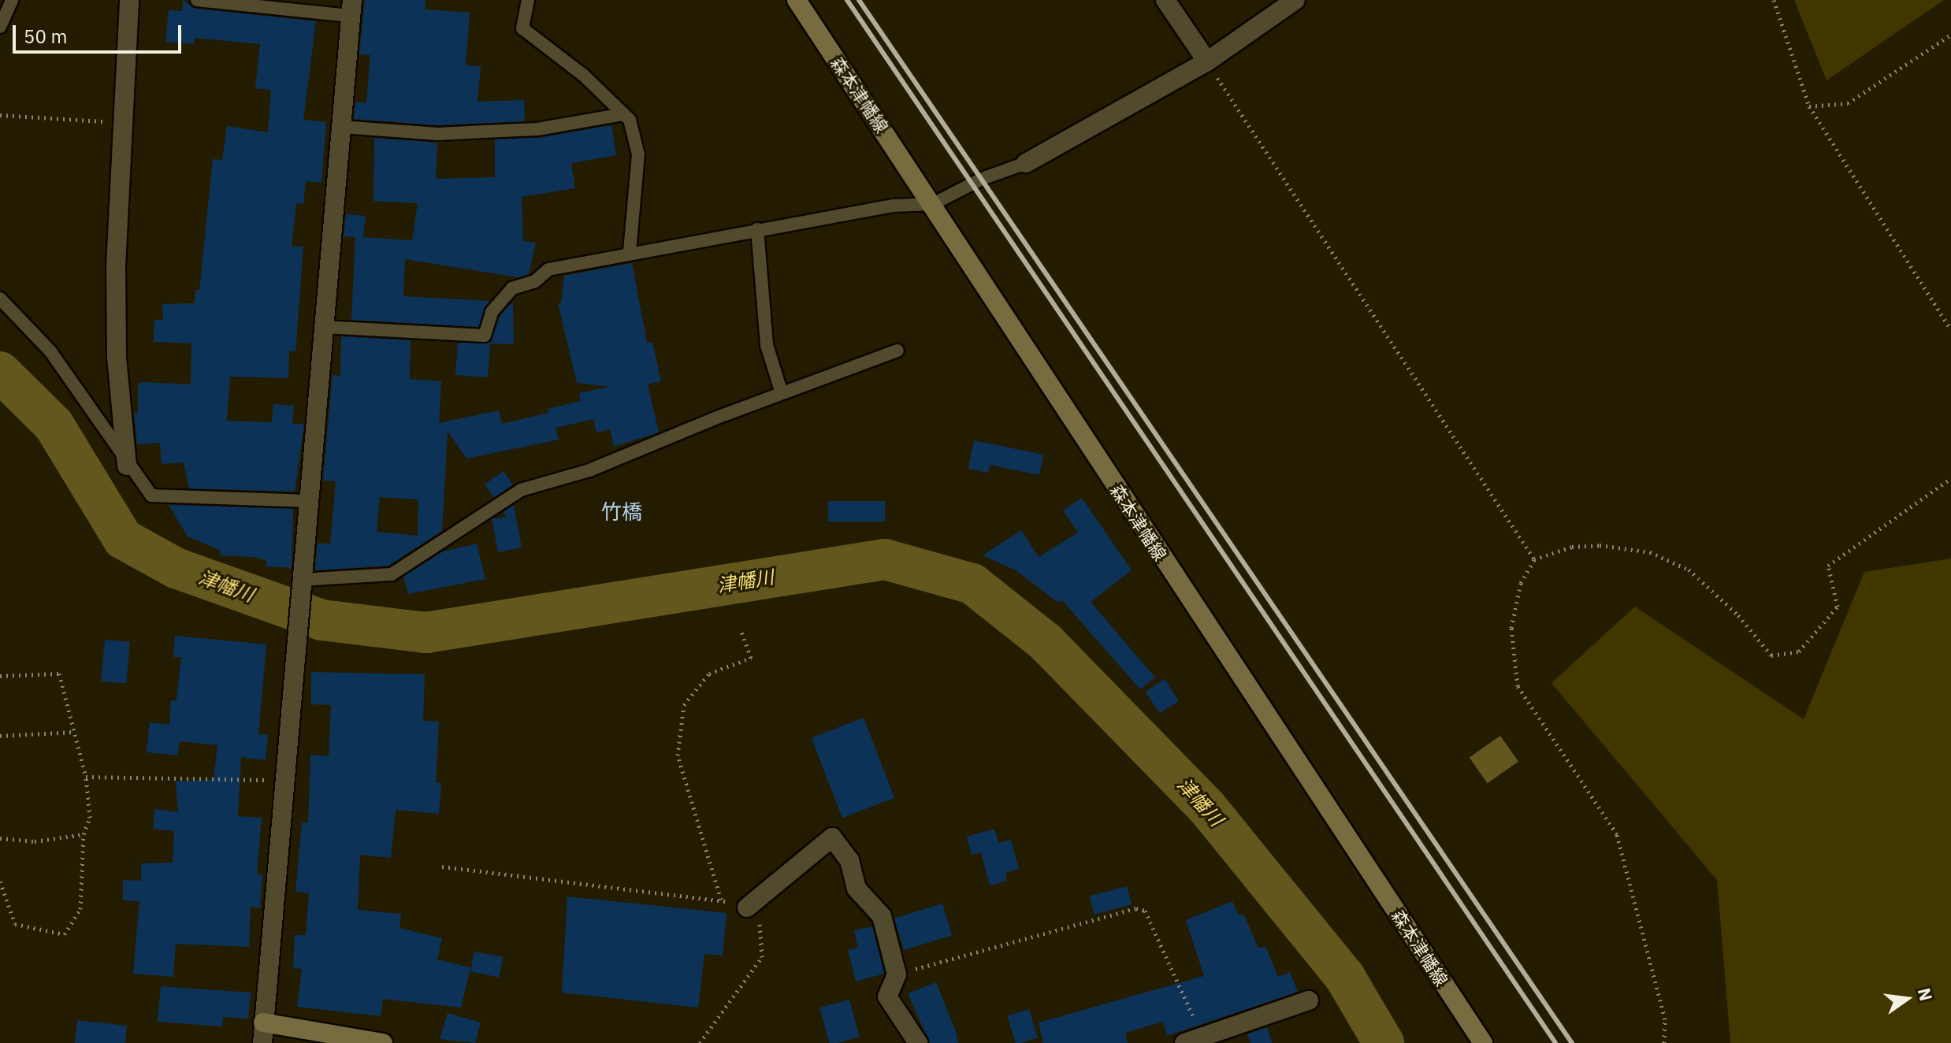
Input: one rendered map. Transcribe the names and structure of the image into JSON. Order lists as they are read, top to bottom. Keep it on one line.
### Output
{"streets":{"main road":["森本津幡線"]},"districts":["竹橋"],"water":["津幡川"],"scale_bar":"50 m","north":"right"}
